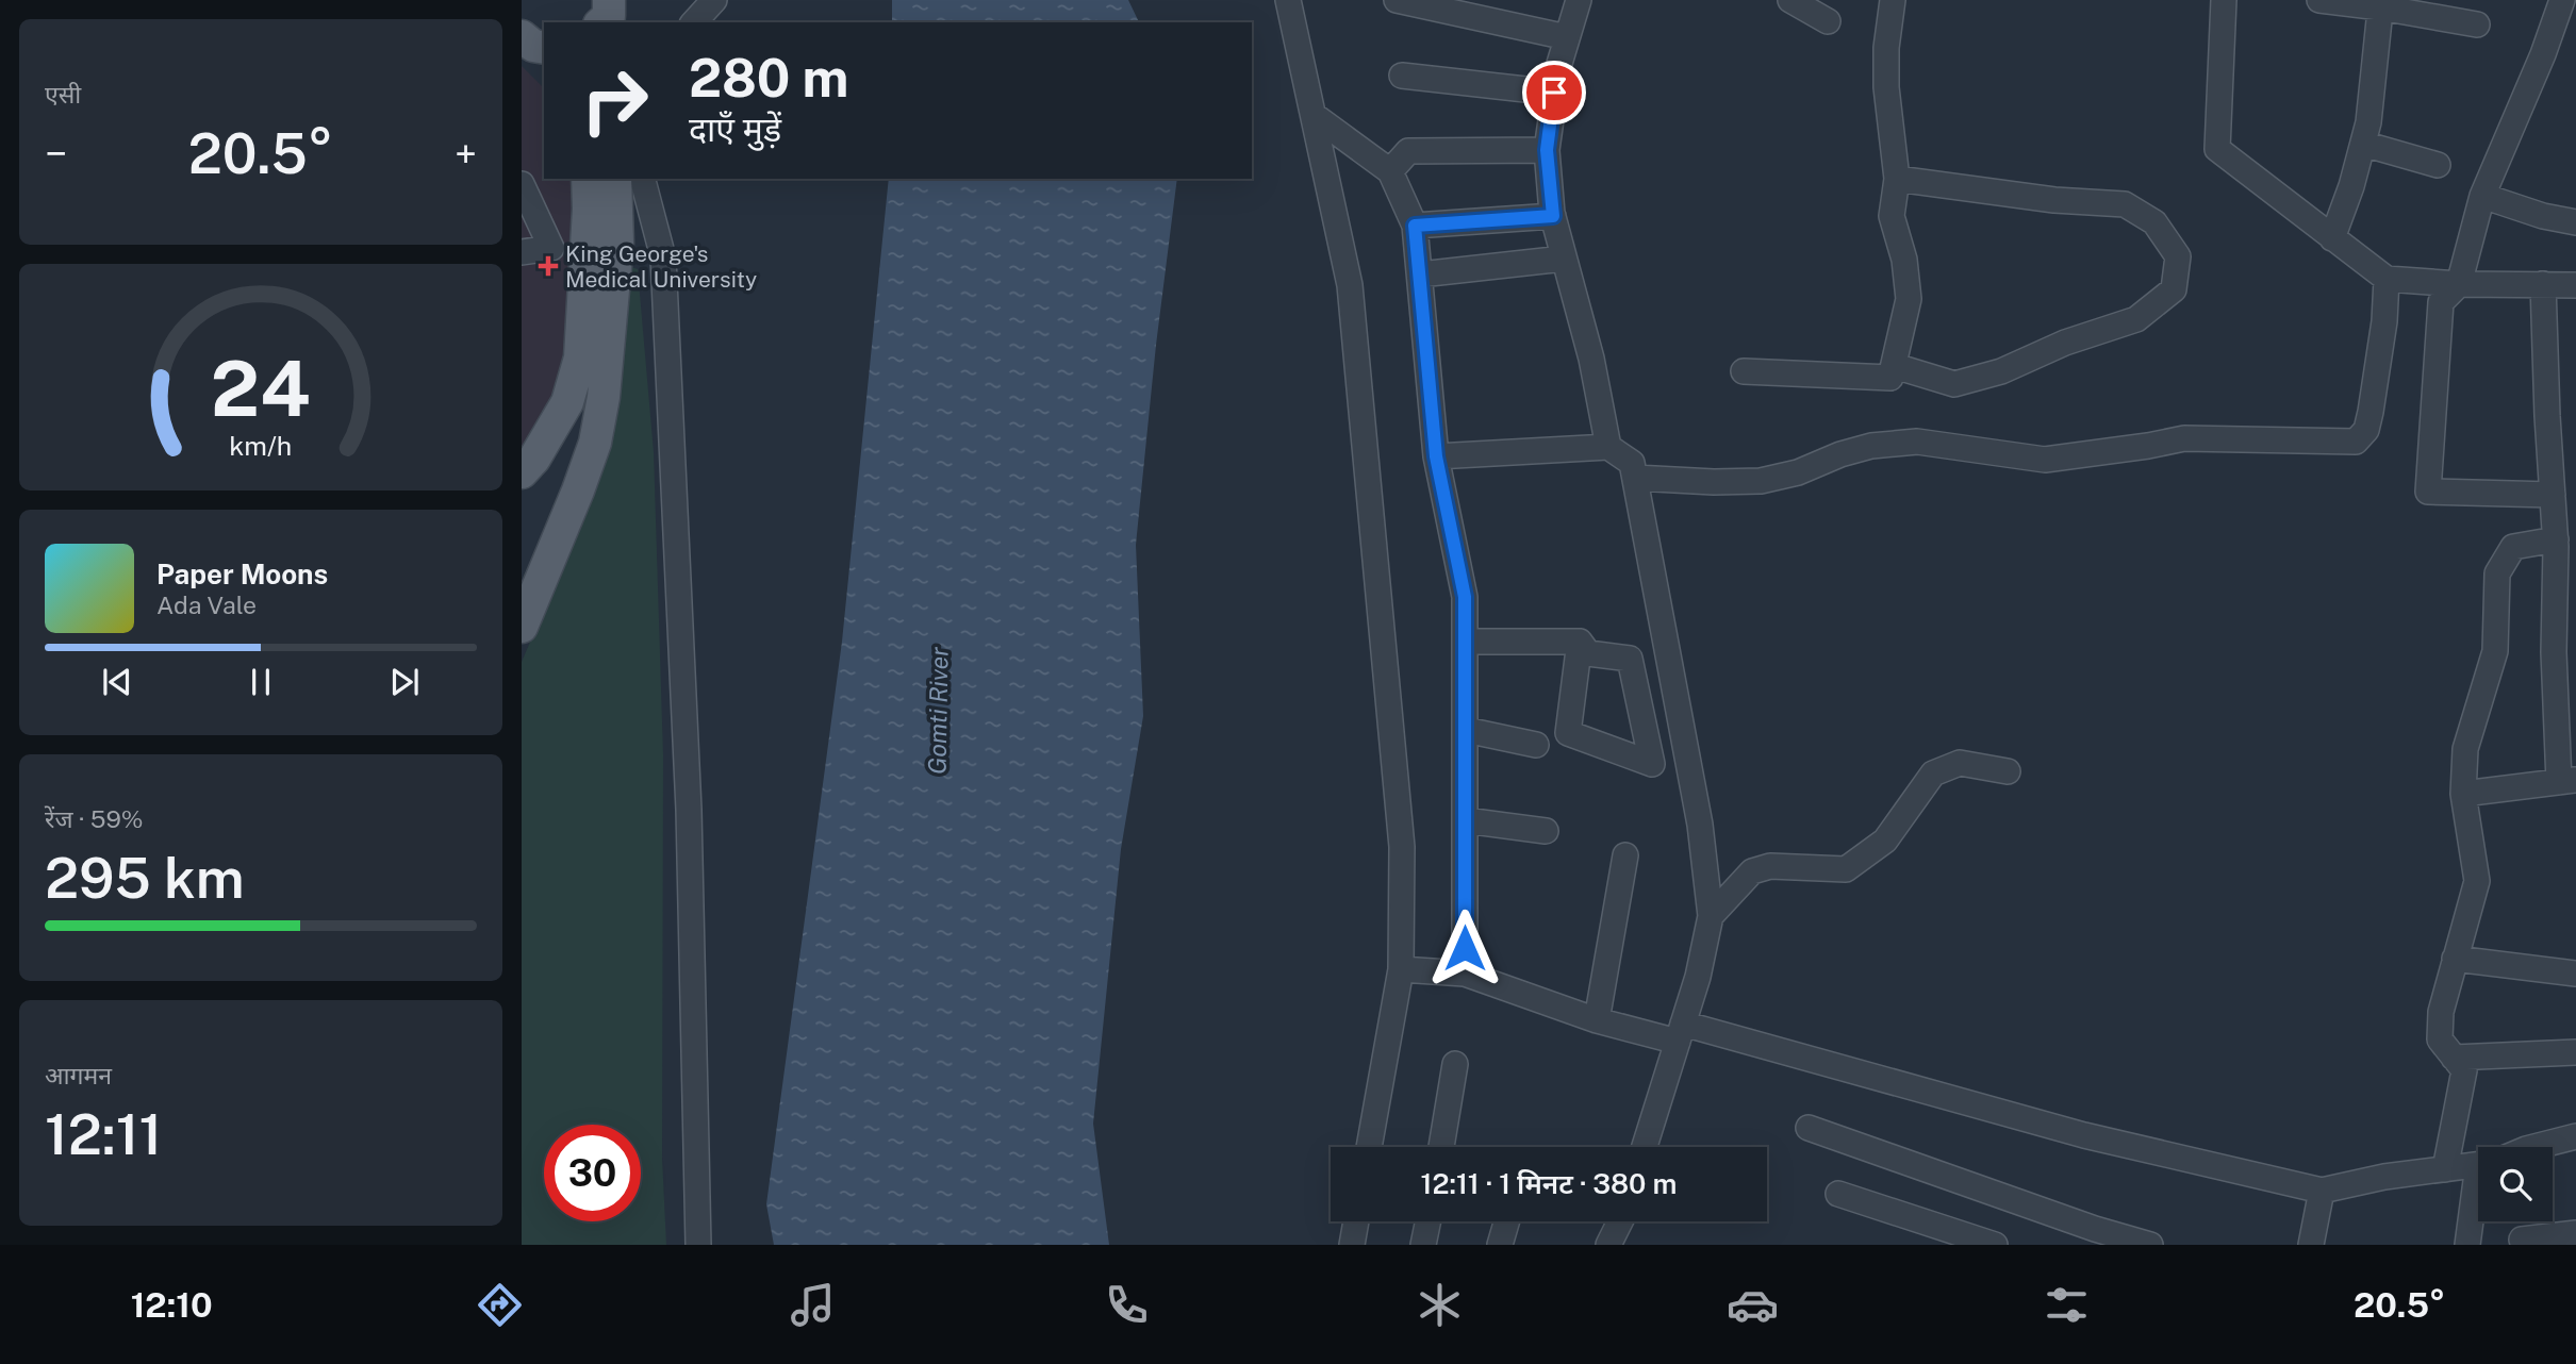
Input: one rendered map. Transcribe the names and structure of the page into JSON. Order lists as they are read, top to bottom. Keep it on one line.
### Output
{"water":["Gomti River"],"places":{"health":["King George's Medical University"]},"page":{"tile":["एसी",["रेंज · 59%","295 km"],["आगमन","12:11"]],"turn":["280 m","दाएँ मुड़ें"],"heat":["−","20.5°","+"],"song":["Paper Moons","Ada Vale"],"limit":"30","trip":"12:11 · 1 मिनट · 380 m","tabs":["12:10","20.5°"],"gauge":["24","km/h"]}}
